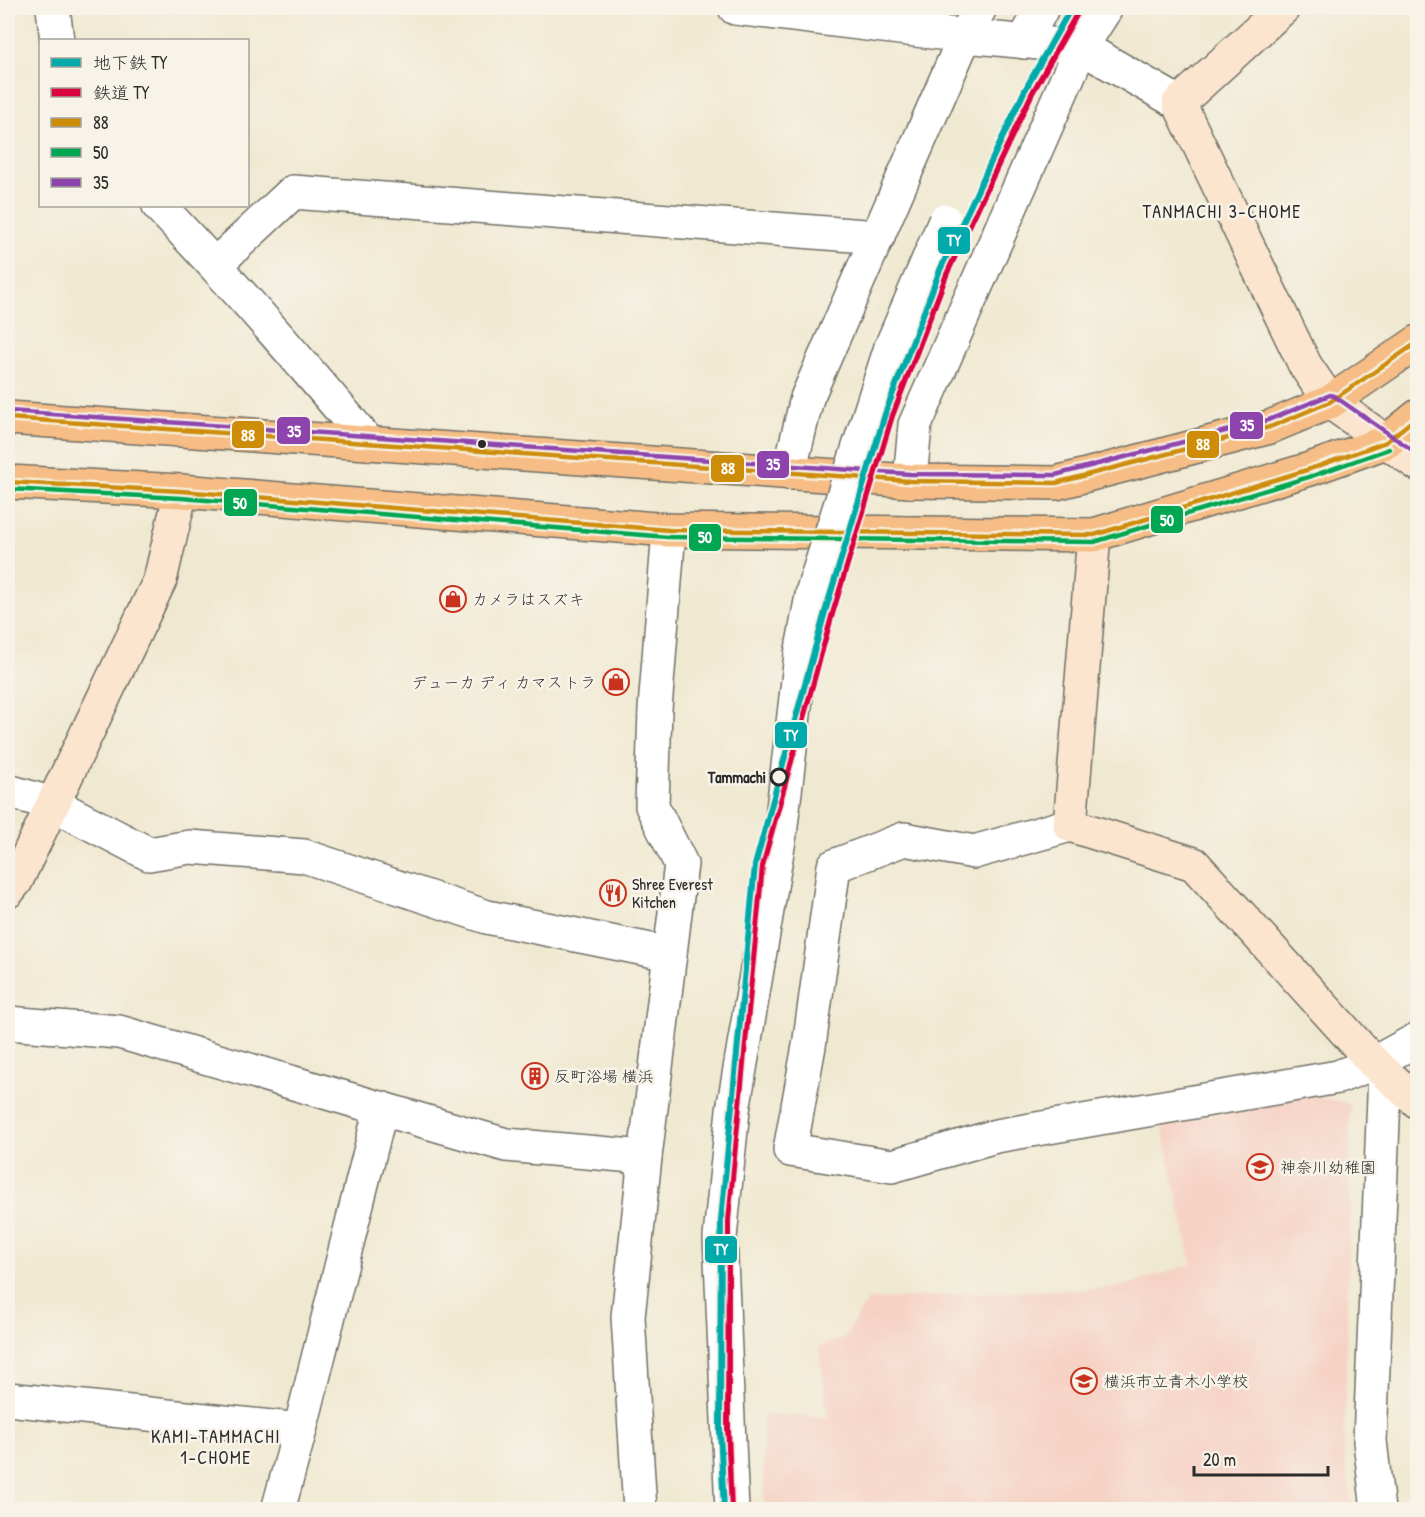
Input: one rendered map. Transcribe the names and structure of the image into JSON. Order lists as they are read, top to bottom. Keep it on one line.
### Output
{"districts":["TANMACHI 3-CHOME","KAMI-TAMMACHI 1-CHOME"],"places":{"shop":["カメラはスズキ","デューカ ディ カマストラ"],"other":["Tammachi"],"restaurant":["Shree Everest Kitchen"],"building":["反町浴場 横浜"],"school or university":["神奈川幼稚園","横浜市立青木小学校"]},"lines":["metro line TY","rail line TY","transit line 88","transit line 35","transit line 50"],"legend":["地下鉄 TY","鉄道 TY","88","50","35"],"scale_bar":"20 m"}
